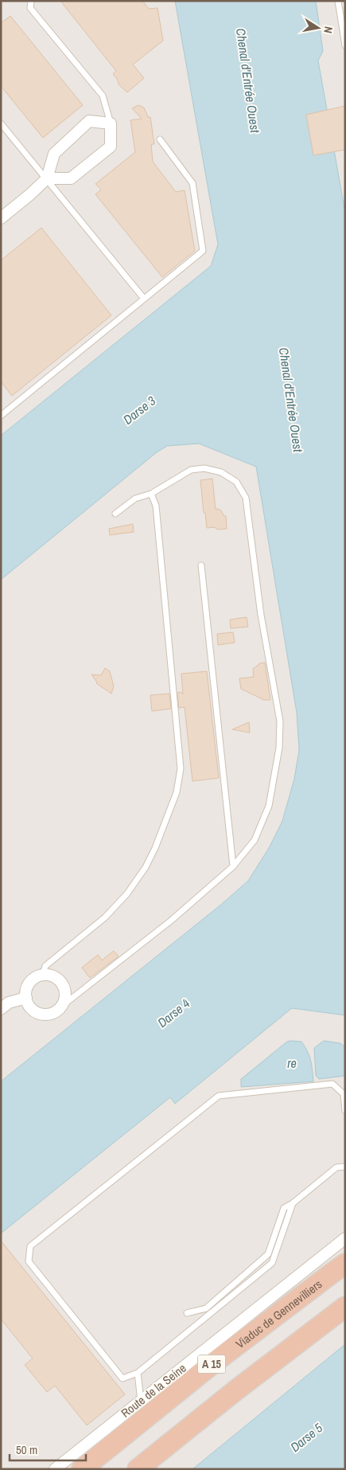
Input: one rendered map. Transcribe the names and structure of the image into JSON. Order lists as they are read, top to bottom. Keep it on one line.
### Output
{"streets":{"highway":["Viaduc de Gennevilliers","A 15"],"street":["Route de la Seine"]},"water":["Chenal d'Entrée Ouest","Darse 3","Darse 4","re","Darse 5"],"scale_bar":"50 m","north":"right"}
